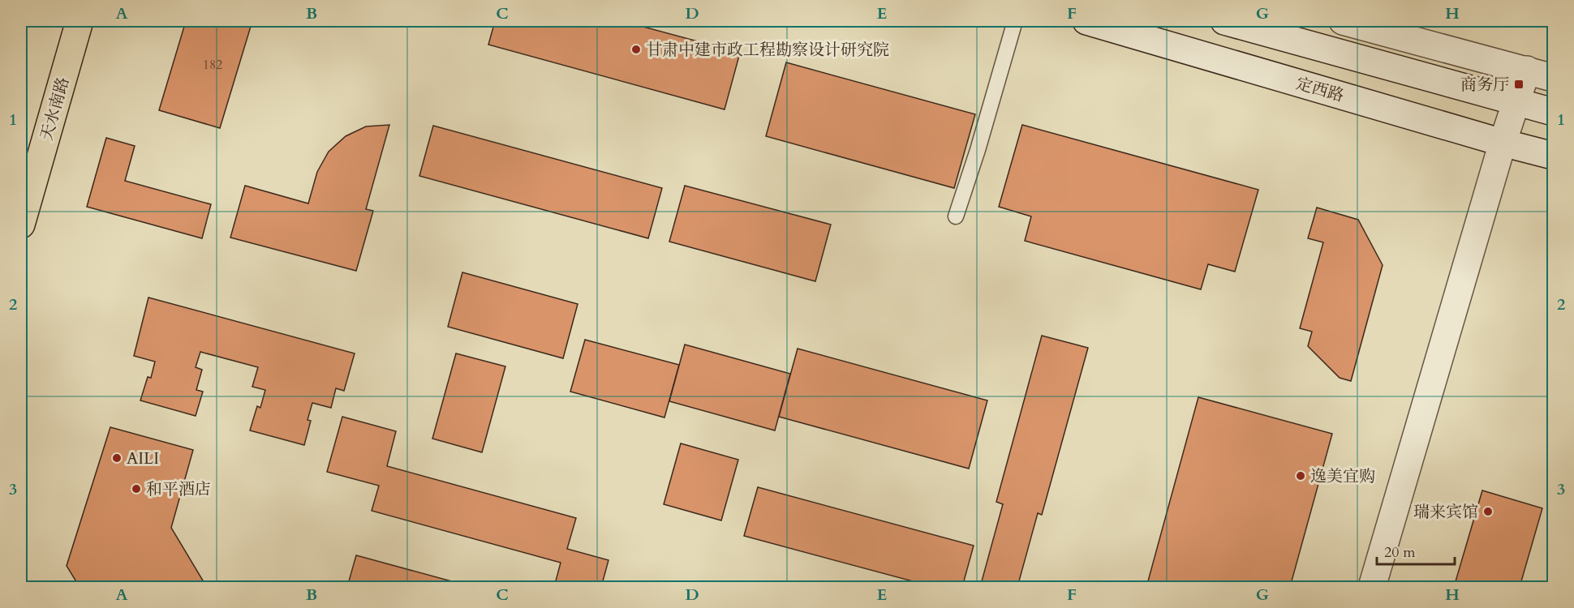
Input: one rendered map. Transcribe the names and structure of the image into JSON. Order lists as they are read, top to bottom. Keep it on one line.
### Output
{"streets":{"main road":["定西路","天水南路"]},"places":{"other":["甘肃中建市政工程勘察设计研究院","AILI","逸美宜购","和平酒店","瑞来宾馆"],"transit":["商务厅"]},"house_numbers":["182"],"scale_bar":"20 m","grid":{"columns":["A","B","C","D","E","F","G","H"],"rows":["1","2","3"]}}
